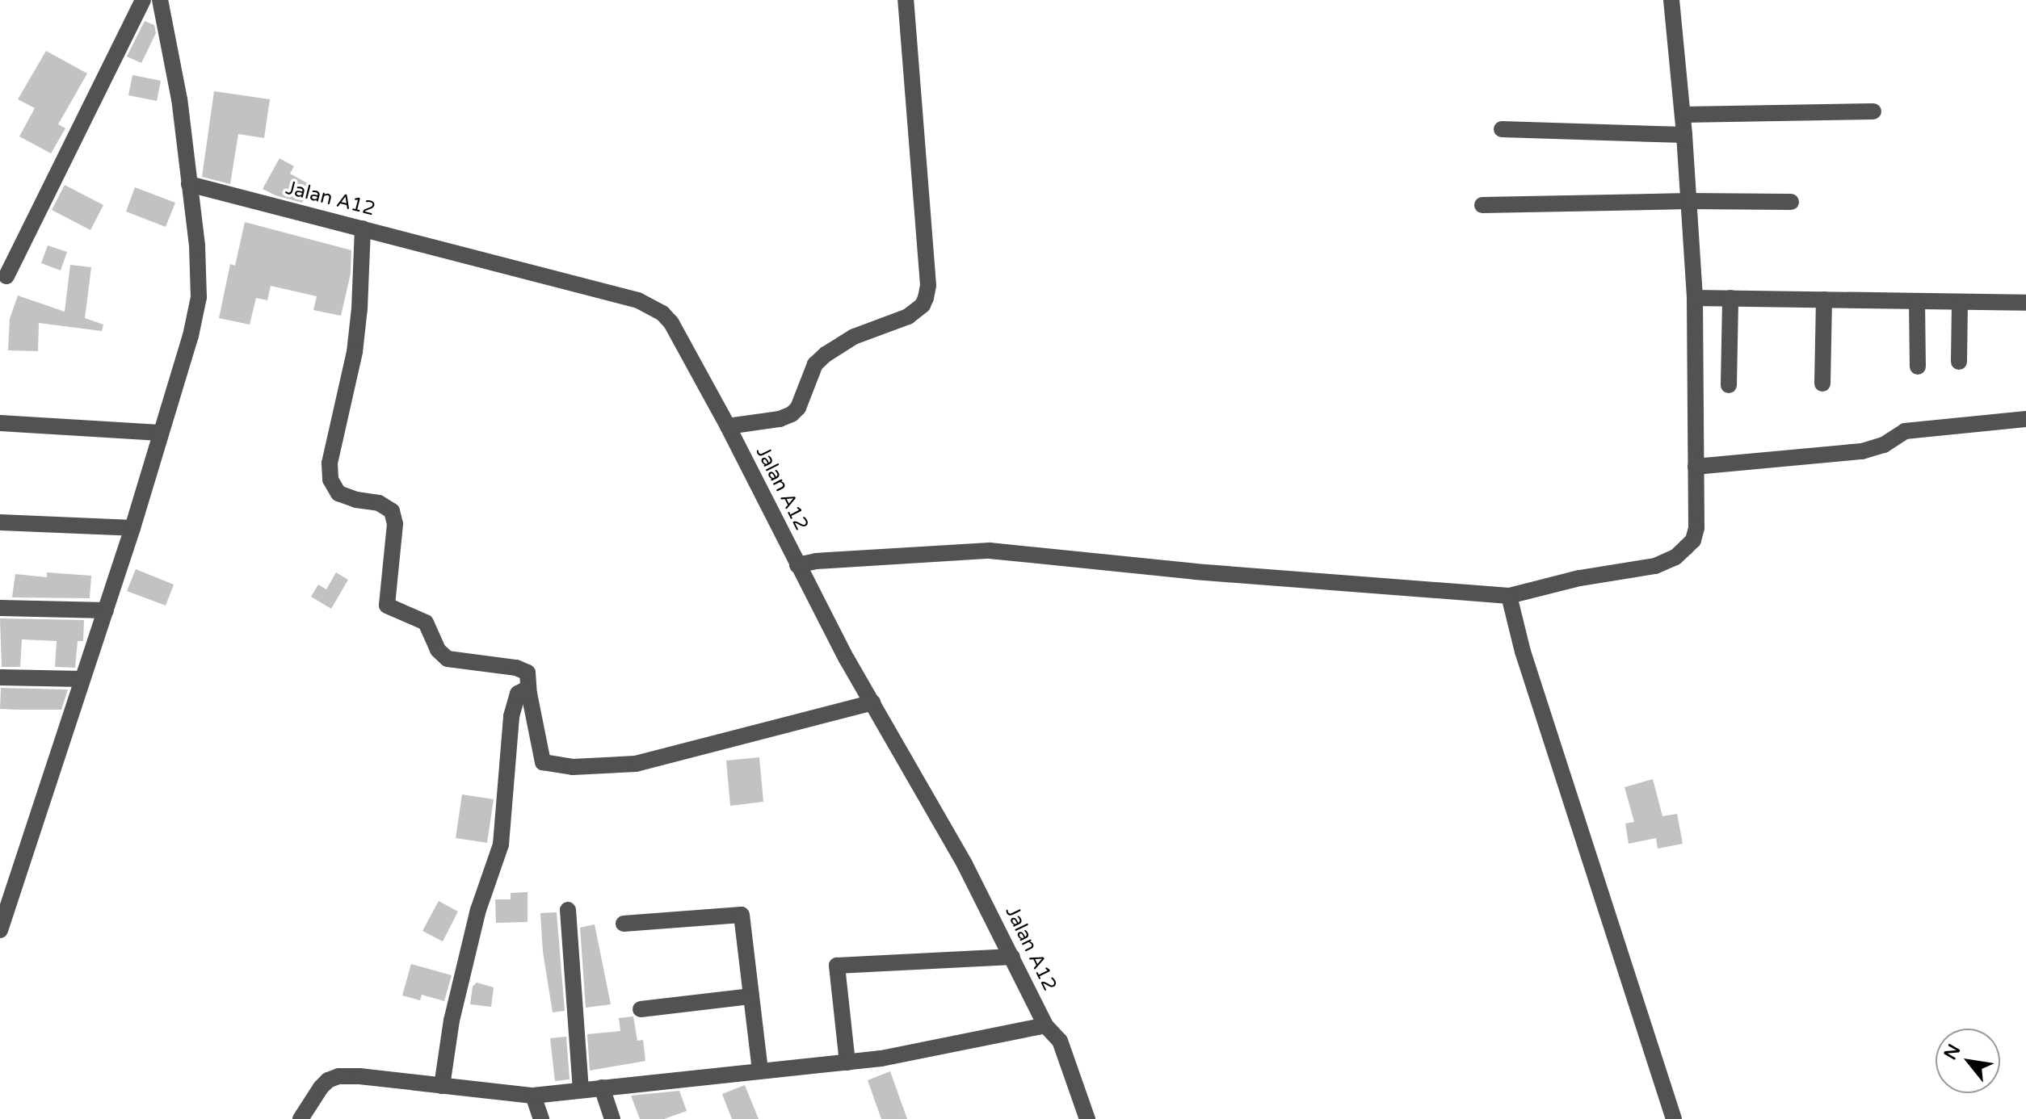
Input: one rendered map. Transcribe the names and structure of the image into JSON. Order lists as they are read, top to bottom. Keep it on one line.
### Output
{"streets":{"street":["Jalan A12"]},"north":"top left"}
